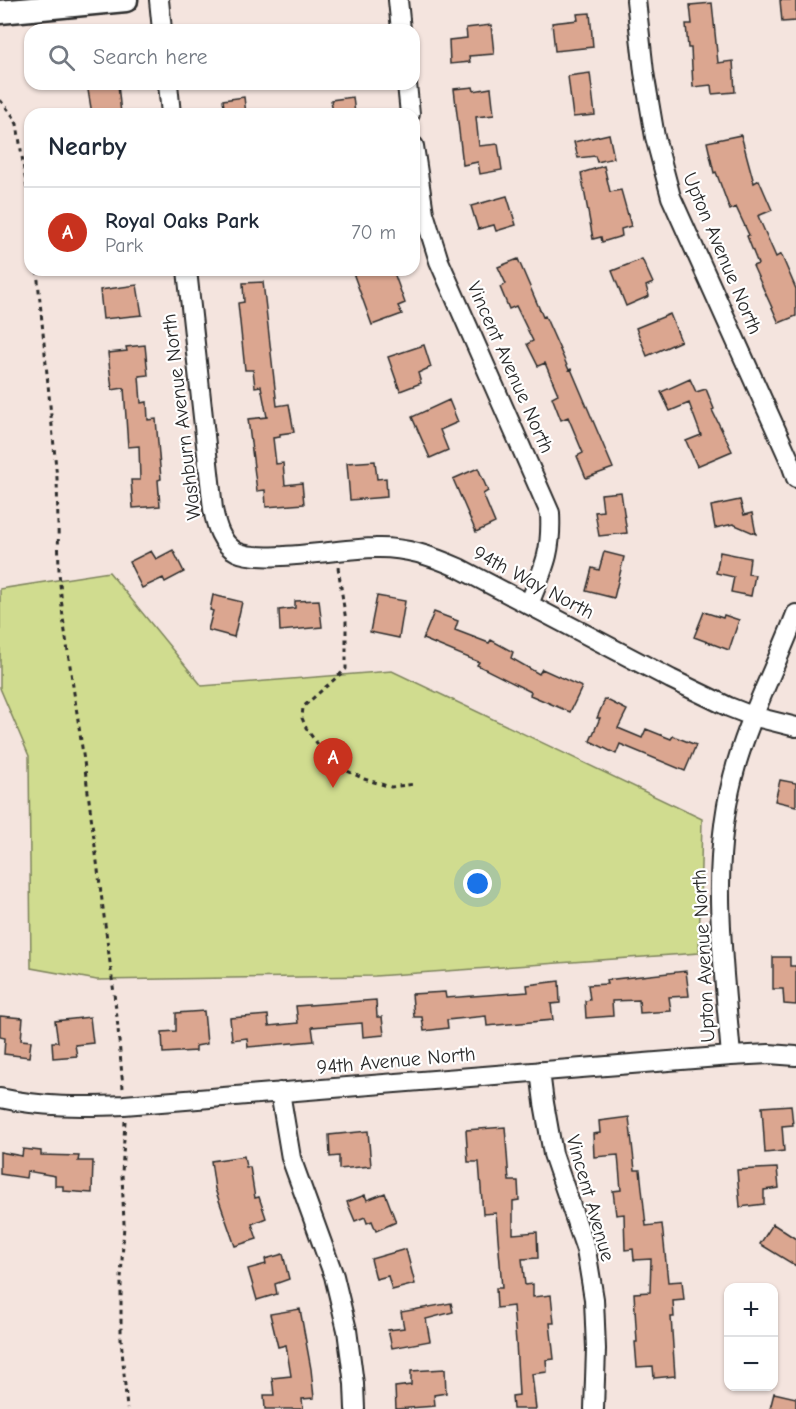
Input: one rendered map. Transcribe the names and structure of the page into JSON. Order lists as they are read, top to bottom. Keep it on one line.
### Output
{"streets":{"street":["Upton Avenue North","Vincent Avenue North","Washburn Avenue North","94th Way North","94th Avenue North","Vincent Avenue"]},"crossings":[["Upton Avenue North","94th Way North"],["Upton Avenue North","94th Avenue North"],["Vincent Avenue North","94th Way North"],["Washburn Avenue North","94th Way North"],["94th Avenue North","Vincent Avenue"]],"page":{"search":"Search here","heading":"Nearby","list":[{"mark":"A","name":"Royal Oaks Park","note":"Park","value":"70 m"}],"pins":"A","map_buttons":["+","−"]}}
